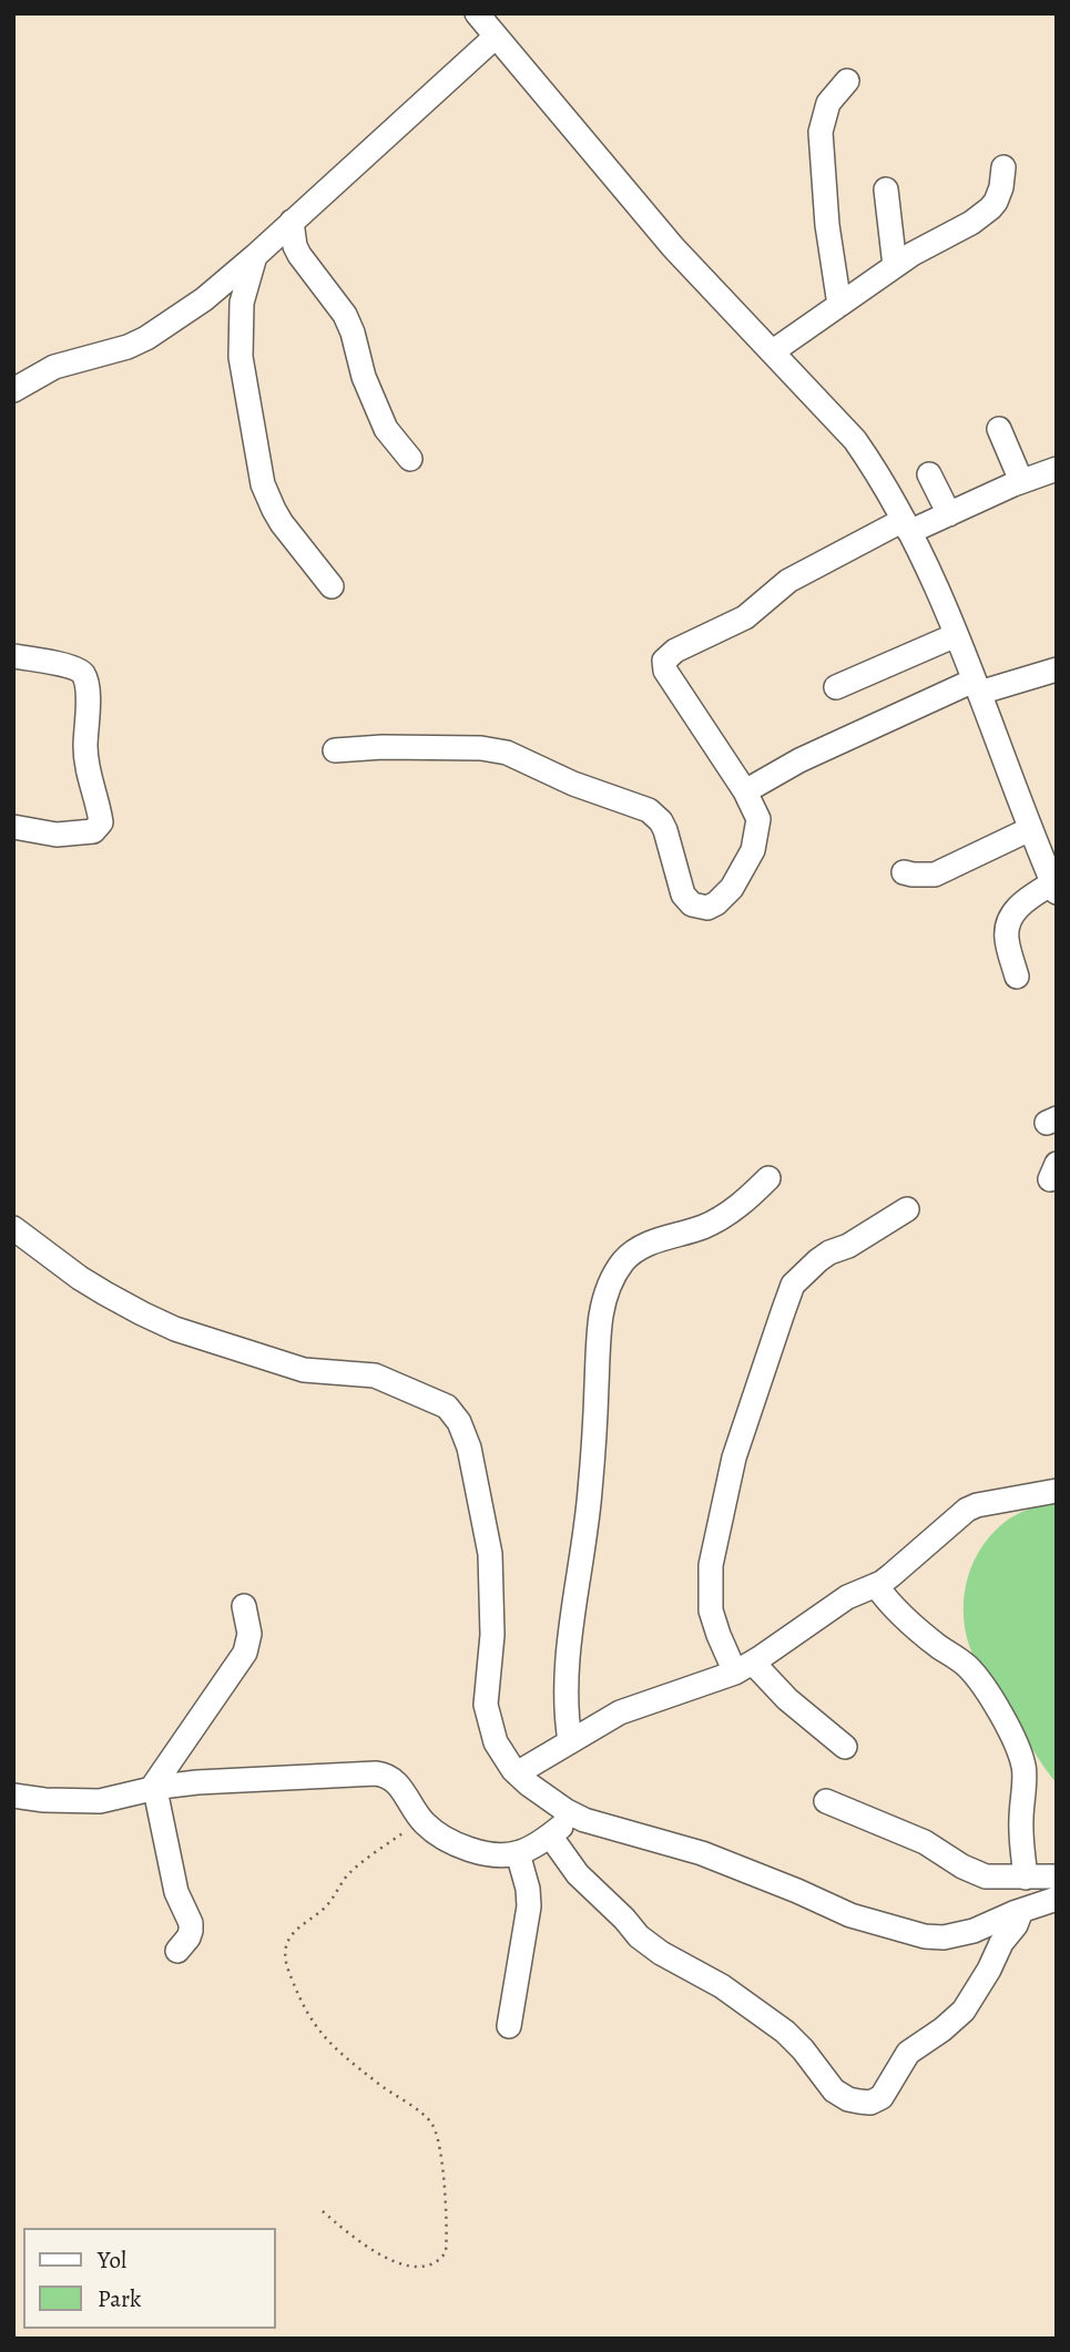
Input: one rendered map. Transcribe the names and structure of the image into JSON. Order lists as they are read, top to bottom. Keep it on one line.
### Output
{"legend":["Yol","Park"]}
